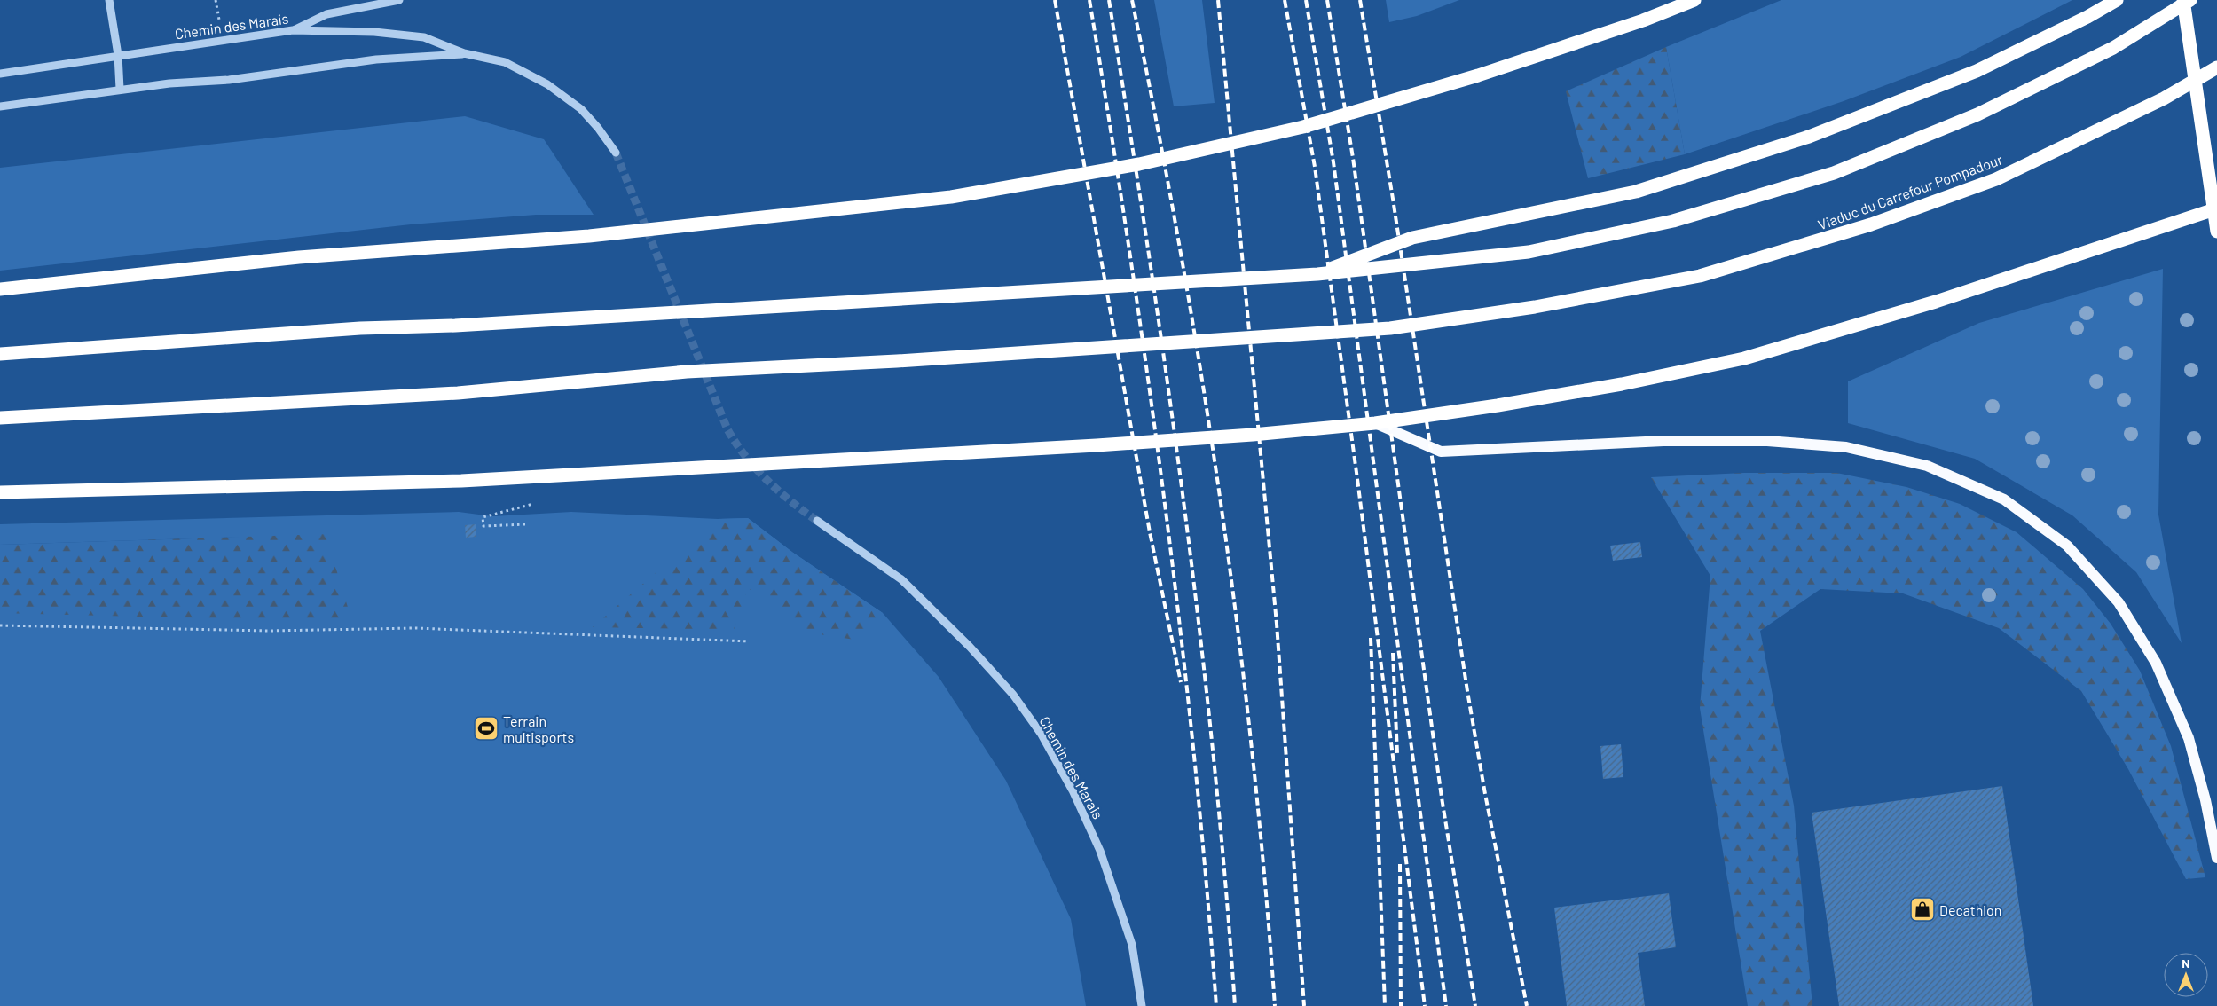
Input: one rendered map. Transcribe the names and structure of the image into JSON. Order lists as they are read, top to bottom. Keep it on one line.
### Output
{"streets":{"highway":["Viaduc du Carrefour Pompadour"],"street":["Chemin des Marais"]},"places":{"sports":["Terrain multisports"],"shop":["Decathlon"]},"north":"top"}
